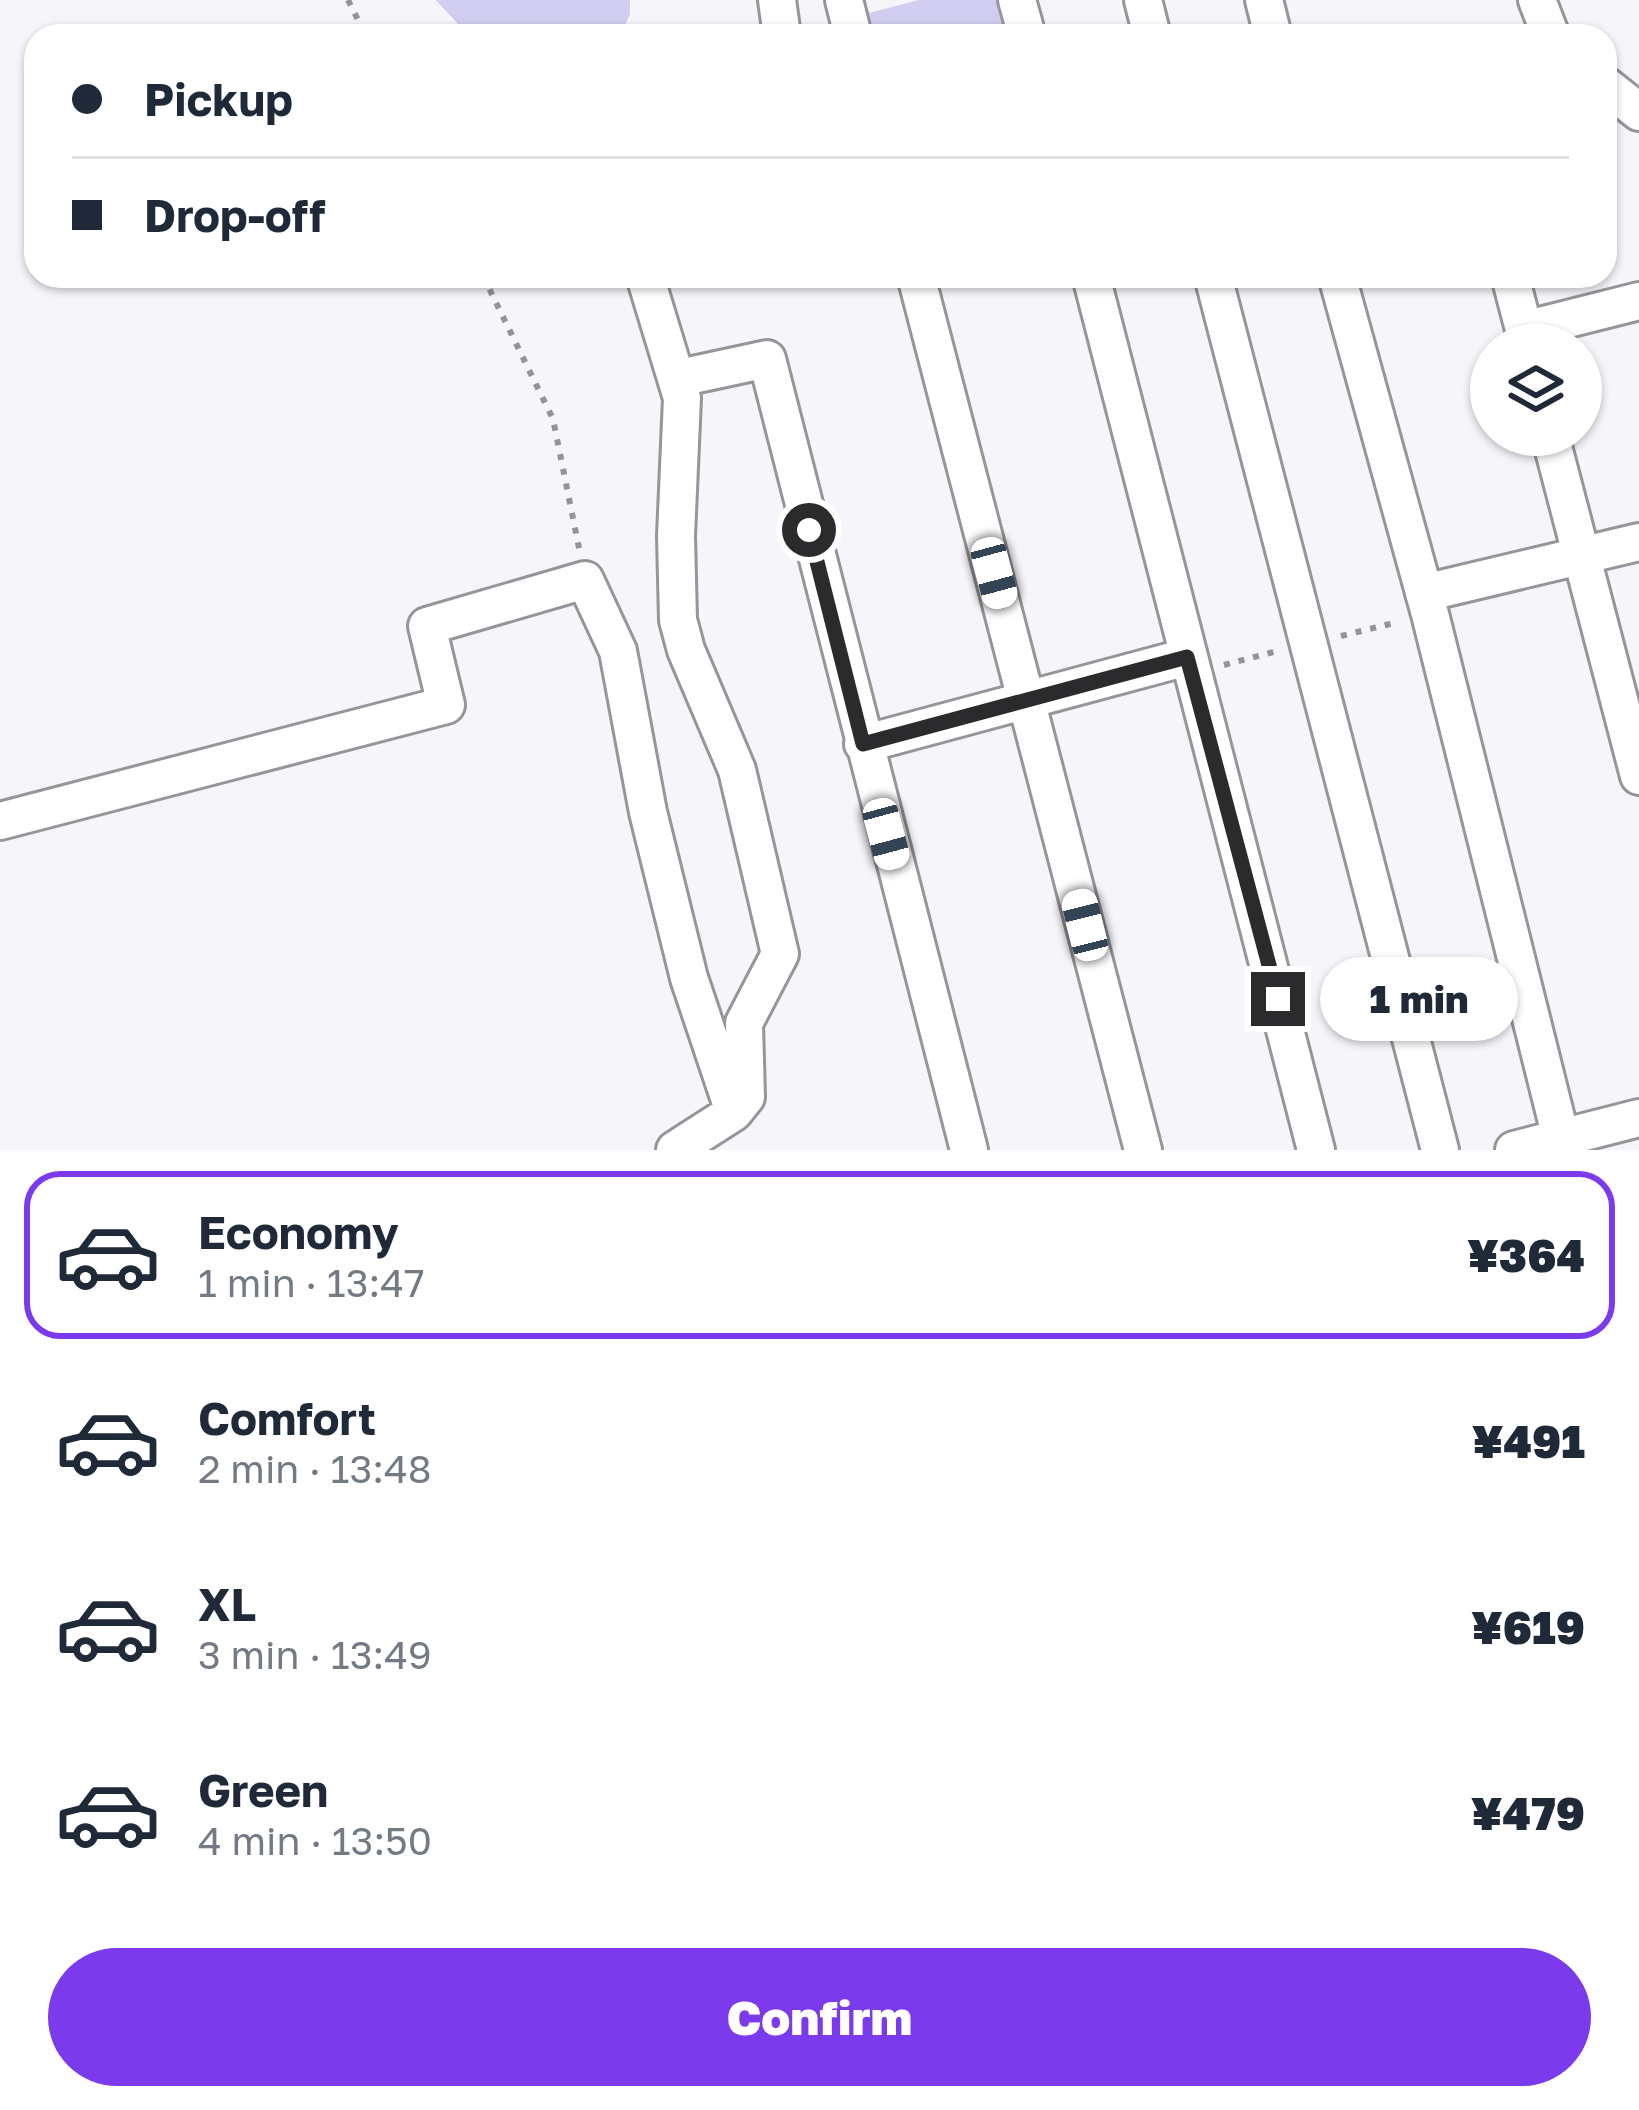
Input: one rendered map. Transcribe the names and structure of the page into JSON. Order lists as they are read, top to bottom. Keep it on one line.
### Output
{"page":{"banner":["Pickup","Drop-off"],"bubble":"1 min","list":[{"name":"Economy","note":"1 min · 13:47","value":"¥364"},{"name":"Comfort","note":"2 min · 13:48","value":"¥491"},{"name":"XL","note":"3 min · 13:49","value":"¥619"},{"name":"Green","note":"4 min · 13:50","value":"¥479"}],"buttons":"Confirm"}}
